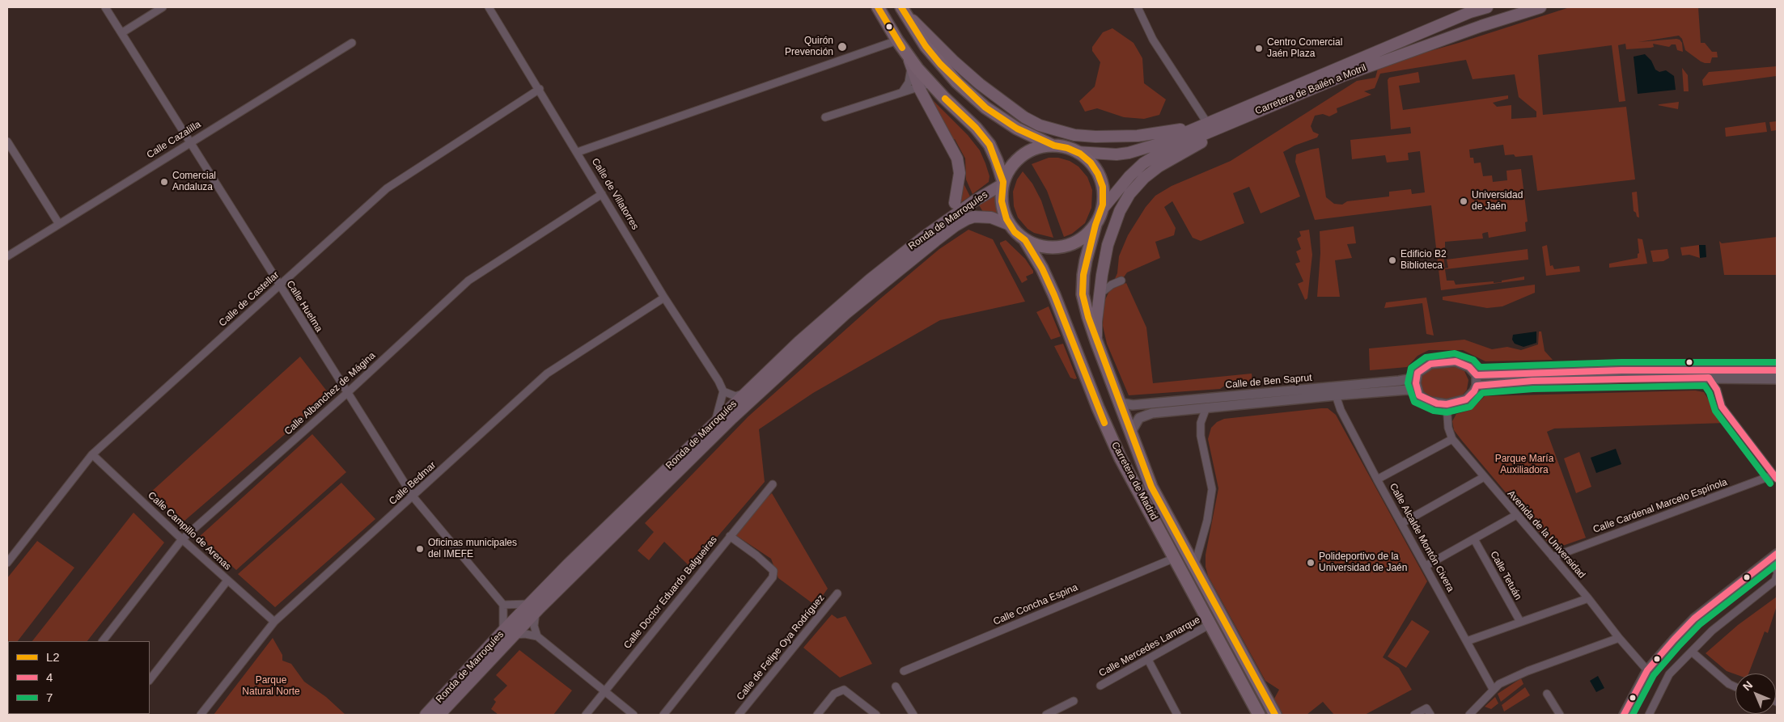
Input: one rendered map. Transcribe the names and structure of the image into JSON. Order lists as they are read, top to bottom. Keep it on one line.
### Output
{"streets":{"highway":["Carretera de Madrid"],"main road":["Carretera de Bailén a Motril","Ronda de Marroquíes"],"street":["Calle Cazalilla","Calle de Villatorres","Calle de Castellar","Calle Huelma","Calle de Ben Saprut","Calle Albanchez de Mágina","Calle Bedmar","Calle Cardenal Marcelo Espínola","Calle Campillo de Arenas","Avenida de la Universidad","Calle Alcalde Montón Civera","Calle Tetuán","Calle Doctor Eduardo Balgueiras","Calle Concha Espina","Calle Mercedes Lamarque","Calle de Felipe Oya Rodríguez"]},"crossings":[["Carretera de Bailén a Motril","Ronda de Marroquíes"],["Carretera de Bailén a Motril","Carretera de Madrid"],["Calle Cazalilla","Calle Huelma"],["Calle de Villatorres","Calle de Castellar"],["Calle de Villatorres","Calle Albanchez de Mágina"],["Calle de Villatorres","Calle Bedmar"],["Ronda de Marroquíes","Carretera de Madrid"],["Calle de Castellar","Calle Huelma"],["Calle de Castellar","Calle Campillo de Arenas"],["Calle Huelma","Calle Albanchez de Mágina"],["Calle Huelma","Calle Bedmar"],["Calle de Ben Saprut","Carretera de Madrid"],["Calle de Ben Saprut","Avenida de la Universidad"],["Calle de Ben Saprut","Calle Alcalde Montón Civera"],["Calle Albanchez de Mágina","Calle Campillo de Arenas"],["Carretera de Madrid","Calle Concha Espina"],["Carretera de Madrid","Calle Mercedes Lamarque"],["Calle Bedmar","Calle Campillo de Arenas"],["Calle Cardenal Marcelo Espínola","Avenida de la Universidad"]],"parks":["Parque María Auxiliadora","Parque Natural Norte"],"places":["Quirón Prevención","Centro Comercial Jaén Plaza","Comercial Andaluza","Universidad de Jaén","Edificio B2 Biblioteca","Oficinas municipales del IMEFE","Polideportivo de la Universidad de Jaén"],"lines":["transit line L2","transit line 7","transit line 4"],"legend":["L2","4","7"],"north":"top left"}
